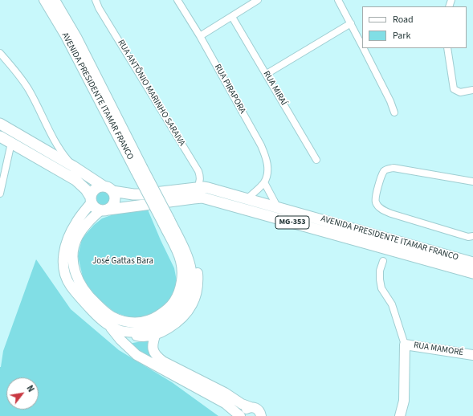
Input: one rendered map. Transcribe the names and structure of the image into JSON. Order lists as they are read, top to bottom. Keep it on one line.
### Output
{"streets":{"main road":["AVENIDA PRESIDENTE ITAMAR FRANCO","MG-353","RUA MAMORÉ"],"street":["RUA MIRAÍ","RUA PIRAPORA","RUA ANTÔNIO MARINHO SARAIVA"]},"crossings":[["RUA ANTÔNIO MARINHO SARAIVA","AVENIDA PRESIDENTE ITAMAR FRANCO"],["AVENIDA PRESIDENTE ITAMAR FRANCO","MG-353"]],"parks":["José Gattas Bara"],"legend":["Road","Park"],"north":"top right"}
